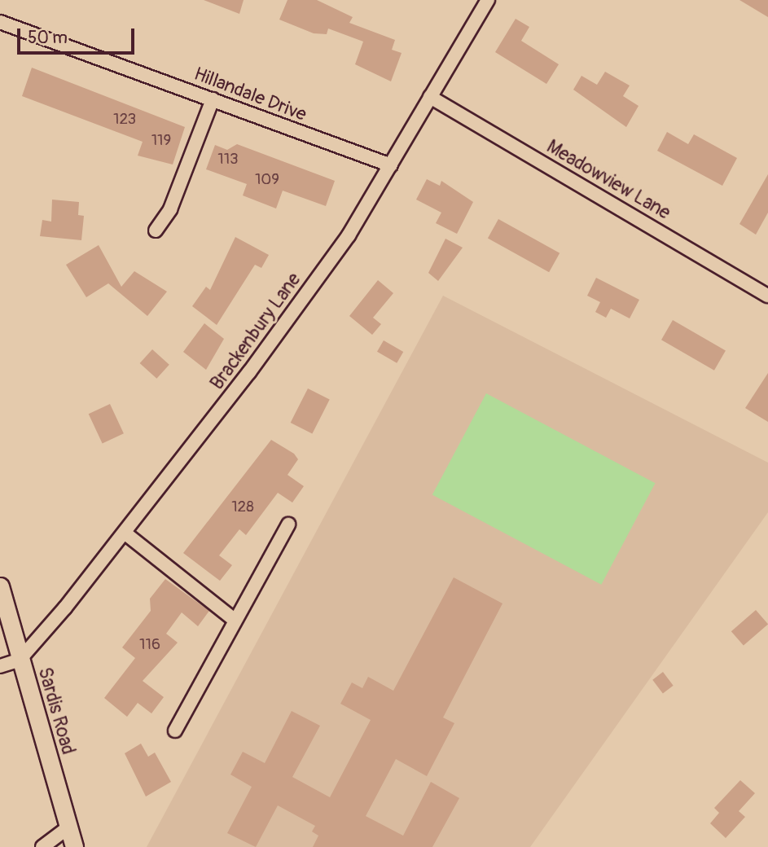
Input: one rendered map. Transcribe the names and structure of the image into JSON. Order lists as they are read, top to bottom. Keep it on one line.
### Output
{"streets":{"main road":["Sardis Road"],"street":["Hillandale Drive","Meadowview Lane","Brackenbury Lane"]},"crossings":[["Hillandale Drive","Brackenbury Lane"],["Meadowview Lane","Brackenbury Lane"],["Brackenbury Lane","Sardis Road"]],"house_numbers":["123","119","113","109","128","116"],"scale_bar":"50 m"}
